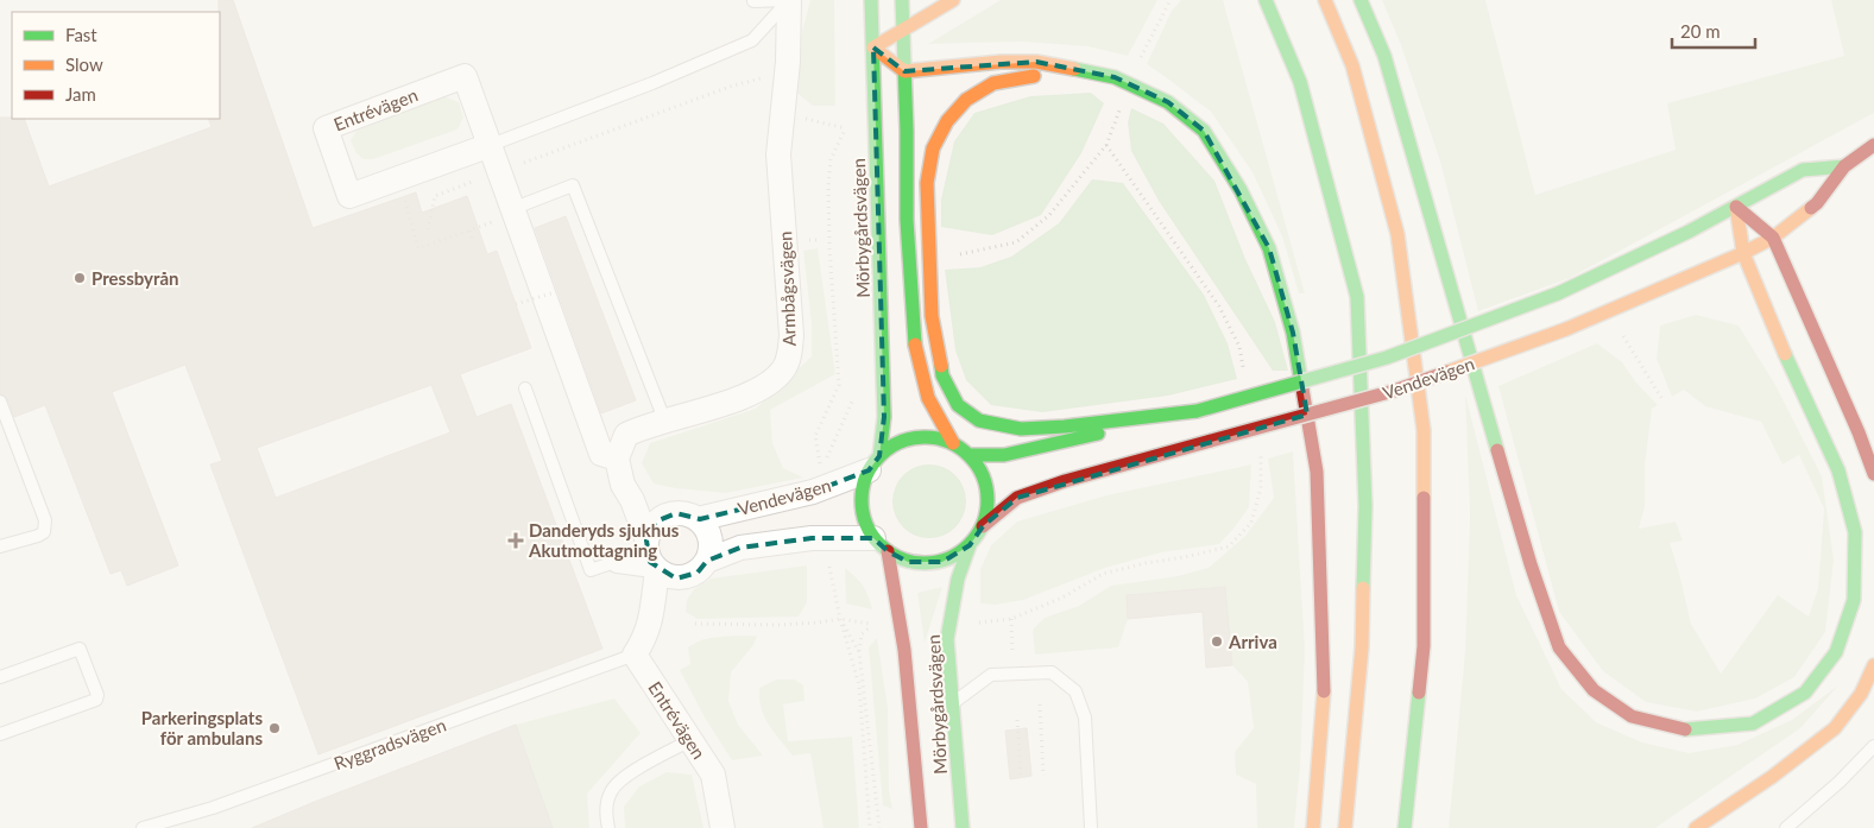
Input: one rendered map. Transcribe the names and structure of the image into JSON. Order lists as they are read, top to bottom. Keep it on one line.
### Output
{"streets":{"main road":["Mörbygårdsvägen","Vendevägen"],"street":["Entrévägen","Armbågsvägen"],"lane":["Ryggradsvägen"]},"crossings":[["Entrévägen","Armbågsvägen"],["Entrévägen","Ryggradsvägen"],["Mörbygårdsvägen","Vendevägen"]],"places":{"other":["Pressbyrån","Arriva","Parkeringsplats för ambulans"],"health":["Danderyds sjukhus Akutmottagning"]},"legend":["Fast","Slow","Jam"],"scale_bar":"20 m"}
